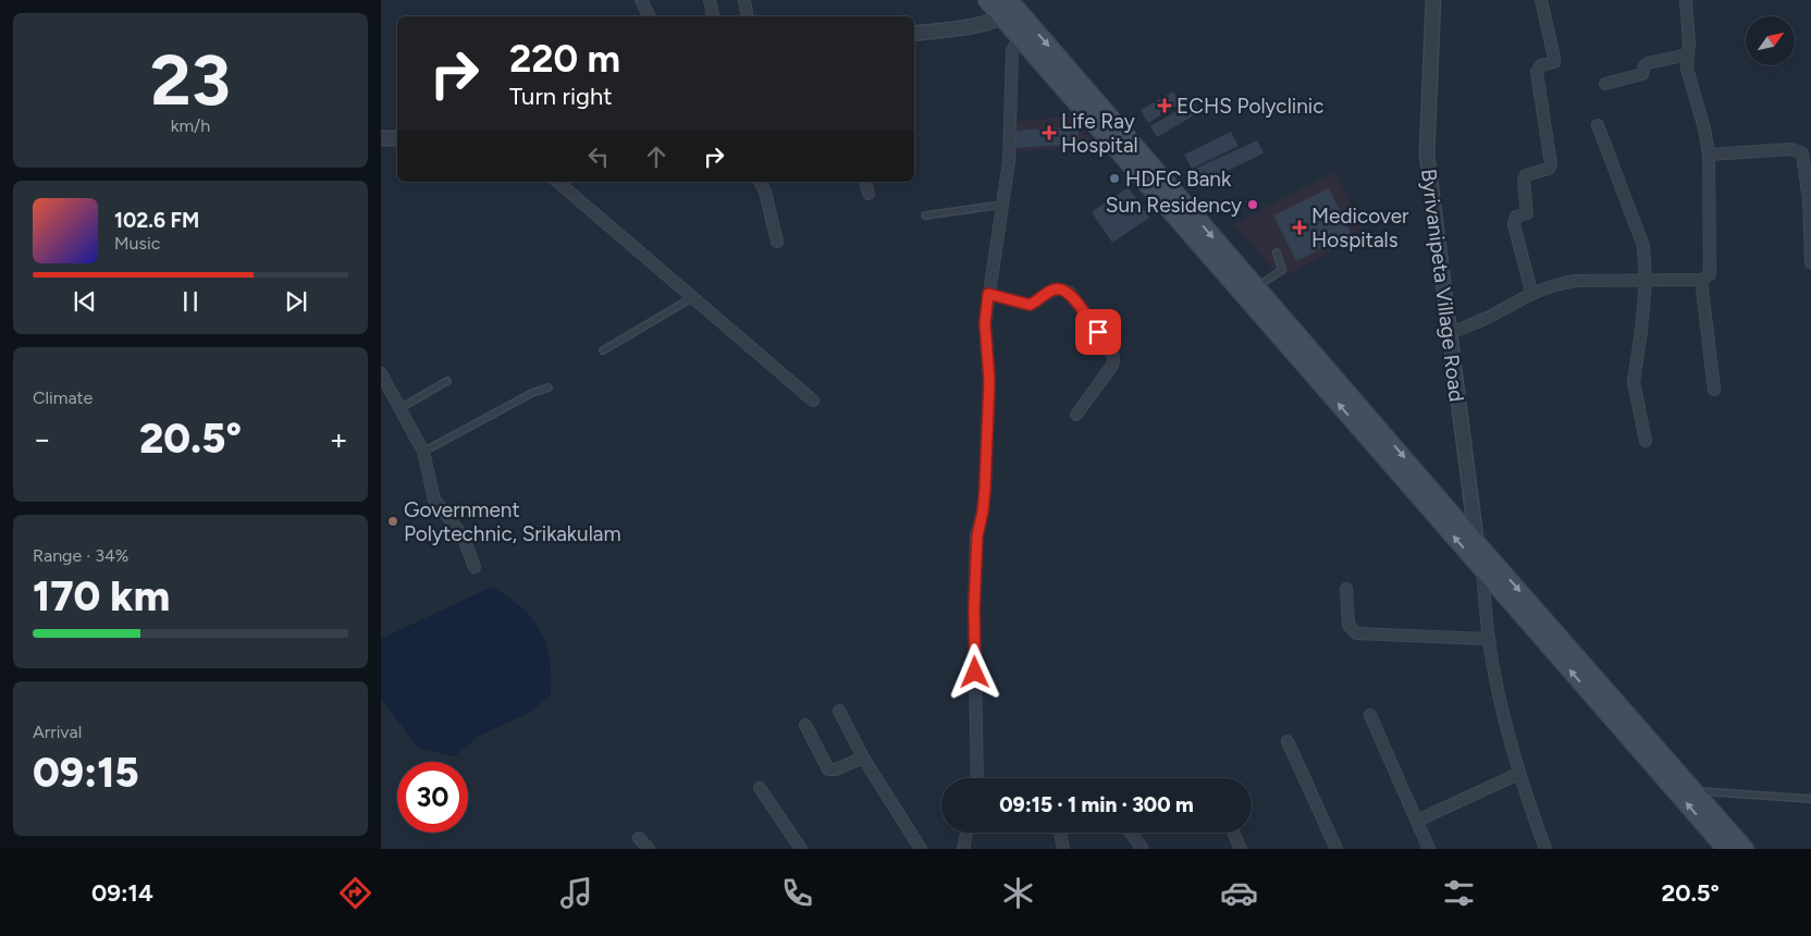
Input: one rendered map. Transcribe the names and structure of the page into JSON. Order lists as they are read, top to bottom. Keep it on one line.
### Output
{"streets":{"street":["Byrivanipeta Village Road"]},"places":{"health":["ECHS Polyclinic","Life Ray Hospital","Medicover Hospitals"],"other":["HDFC Bank","Sun Residency","Government Polytechnic, Srikakulam"]},"north":"top right","page":{"tile":[["23","km/h"],"Climate",["Range · 34%","170 km"],["Arrival","09:15"]],"turn":["220 m","Turn right"],"song":["102.6 FM","Music"],"heat":["−","20.5°","+"],"limit":"30","trip":"09:15 · 1 min · 300 m","tabs":["09:14","20.5°"]}}
